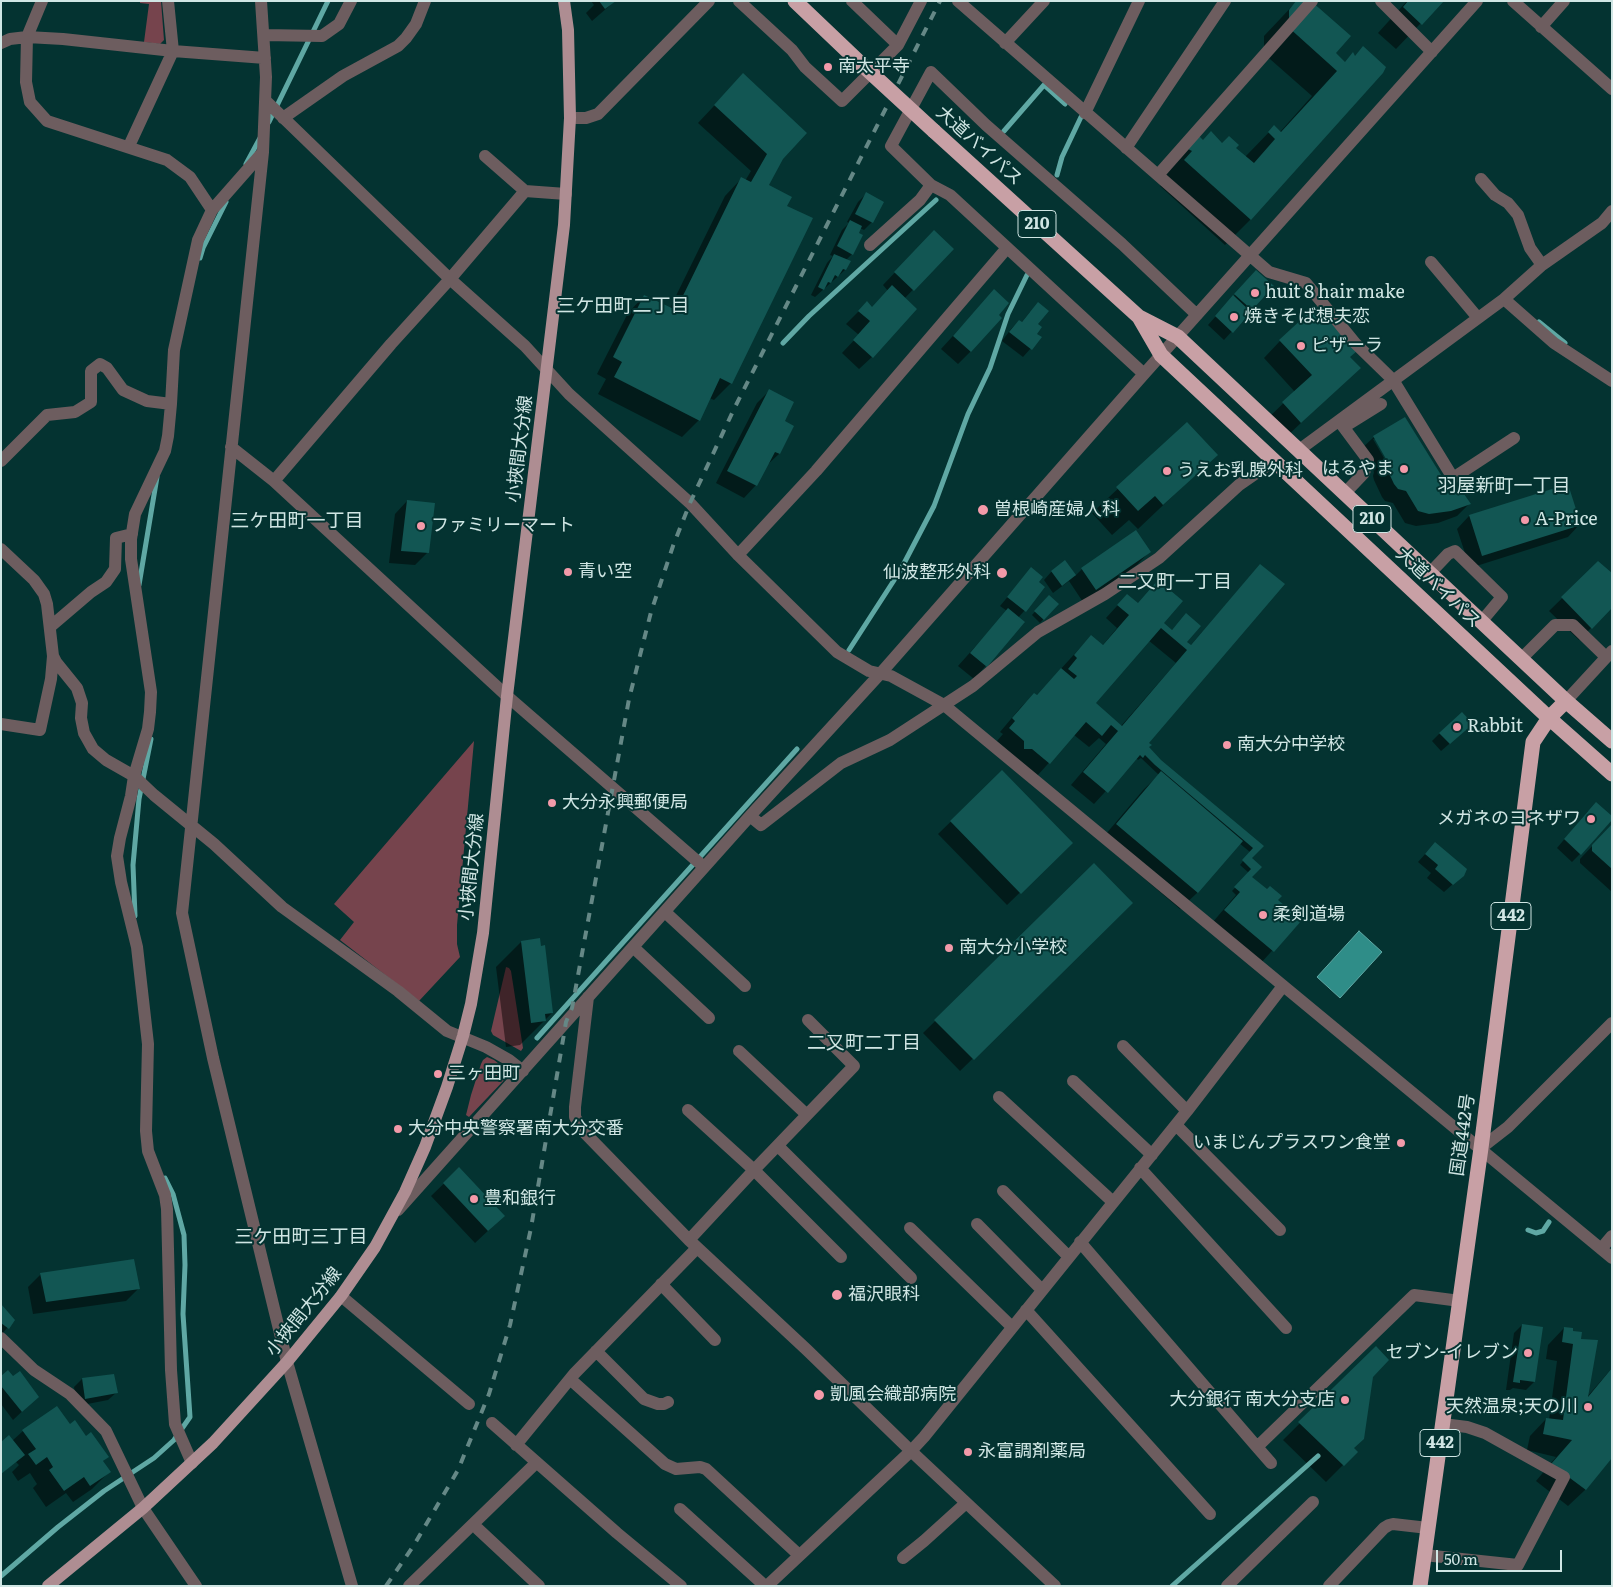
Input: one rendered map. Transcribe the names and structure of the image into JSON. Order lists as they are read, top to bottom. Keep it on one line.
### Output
{"streets":{"highway":["大道バイパス","210","442","国道442号"],"main road":["小挾間大分線"]},"crossings":[["大道バイパス","国道442号"]],"districts":["三ケ田町二丁目","羽屋新町一丁目","三ケ田町一丁目","二又町一丁目","二又町二丁目","三ケ田町三丁目"],"places":["南太平寺","huit 8 hair make","焼きそば想夫恋","ピザーラ","はるやま","うえお乳腺外科","曽根崎産婦人科","A-Price","ファミリーマート","青い空","仙波整形外科","Rabbit","南大分中学校","大分永興郵便局","メガネのヨネザワ","柔剣道場","南大分小学校","三ヶ田町","大分中央警察署南大分交番","いまじんプラスワン食堂","豊和銀行","福沢眼科","セブン-イレブン","凱風会織部病院","大分銀行 南大分支店","天然温泉;天の川","永富調剤薬局"],"scale_bar":"50 m"}
